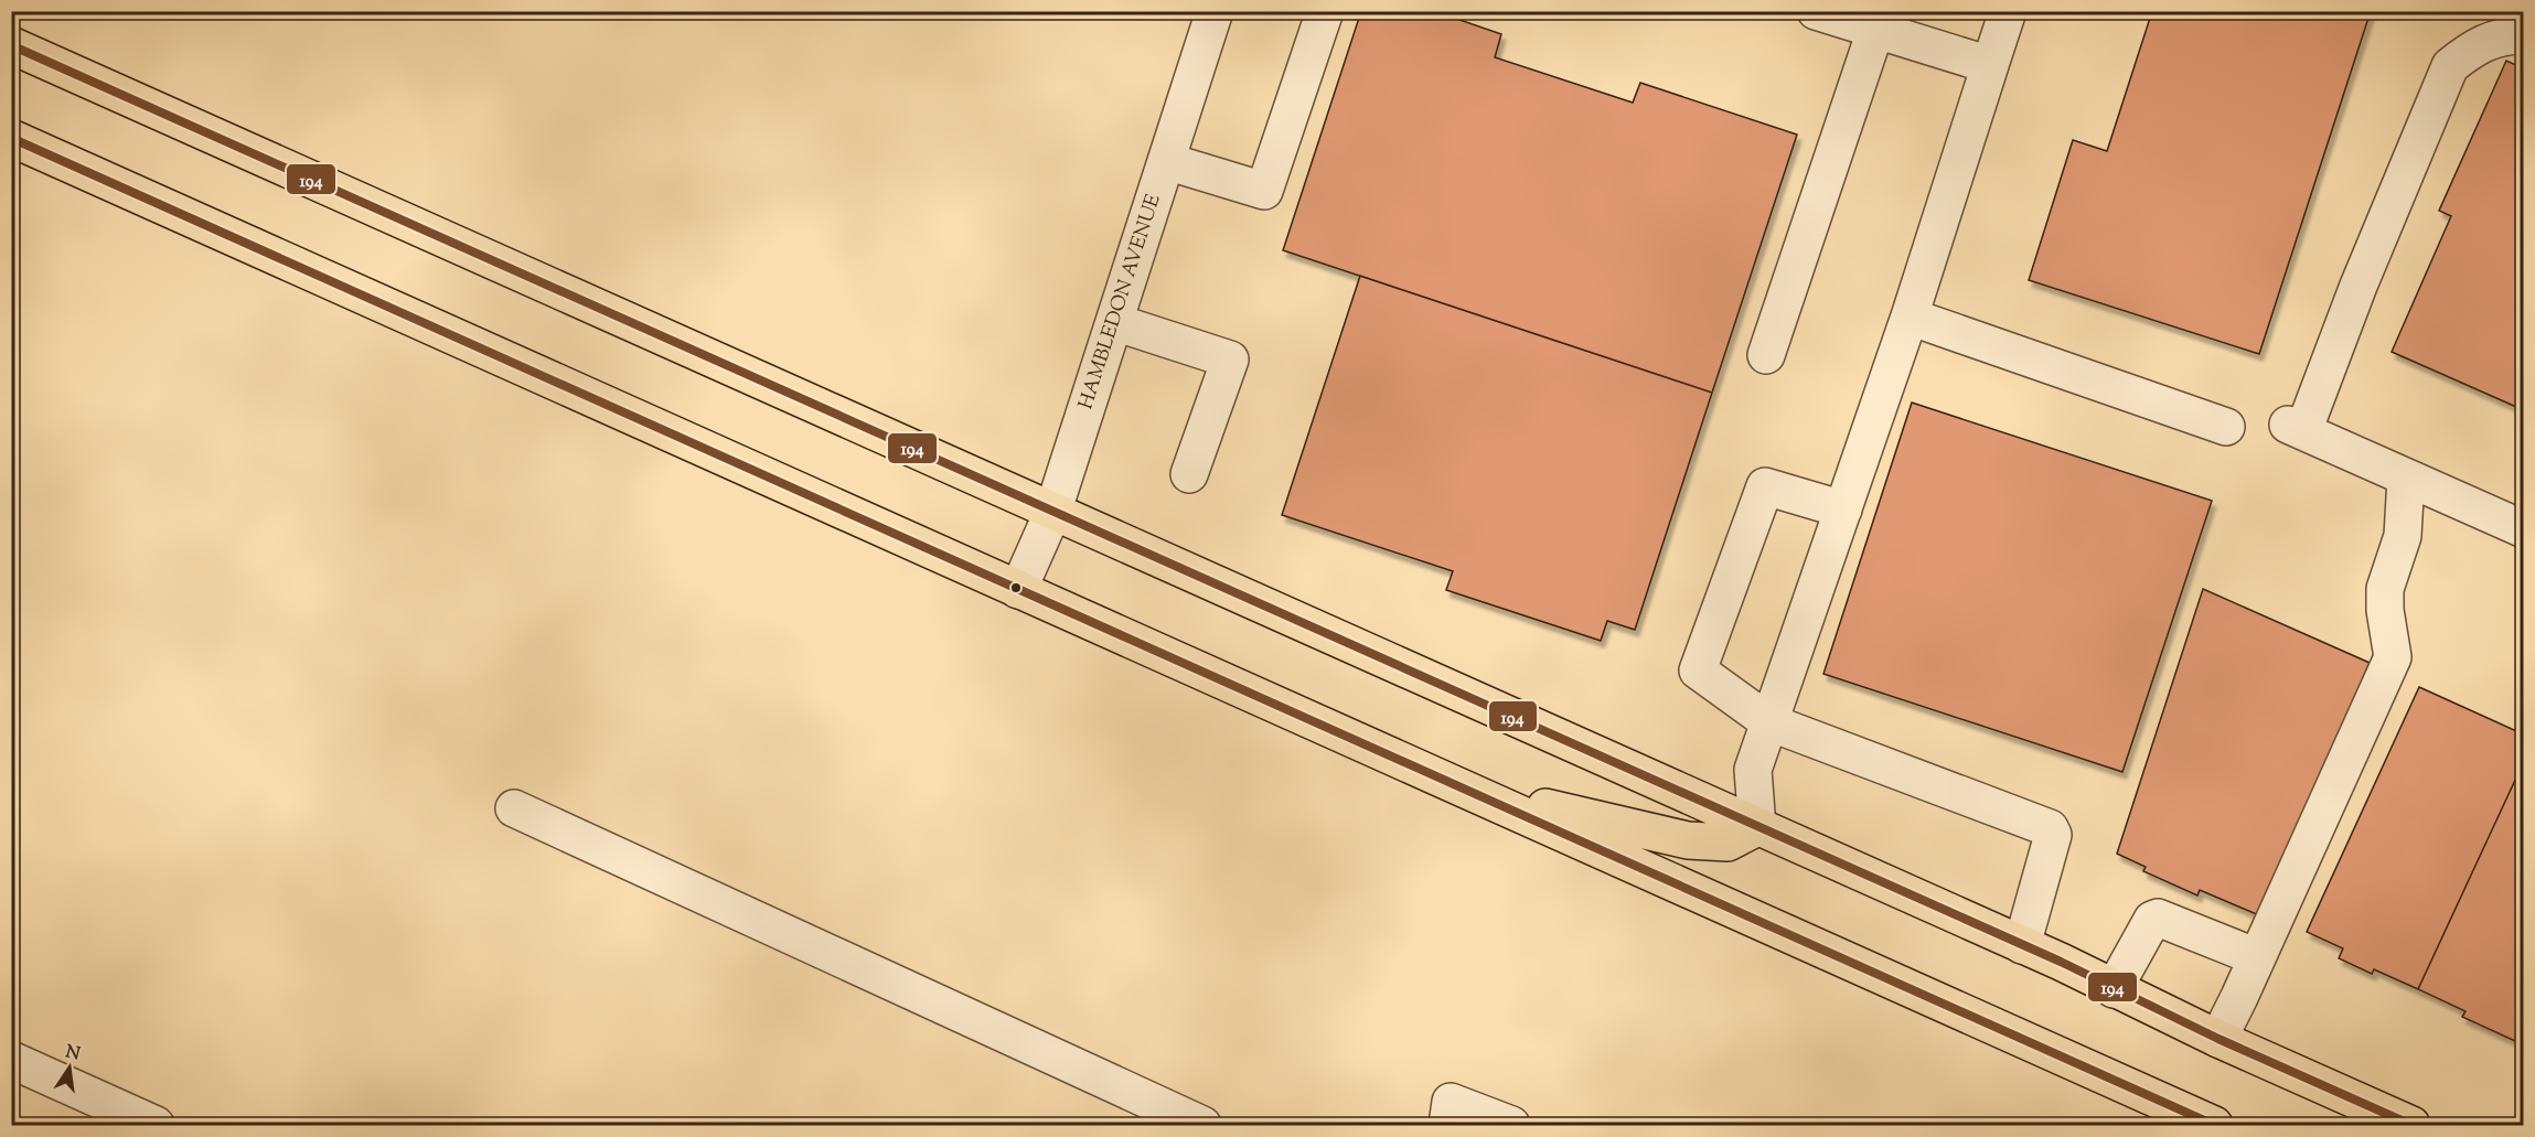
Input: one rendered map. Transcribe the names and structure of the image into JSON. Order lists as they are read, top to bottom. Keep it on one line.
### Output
{"streets":{"street":["HAMBLEDON AVENUE"]},"lines":["transit line 194"],"north":"top"}
